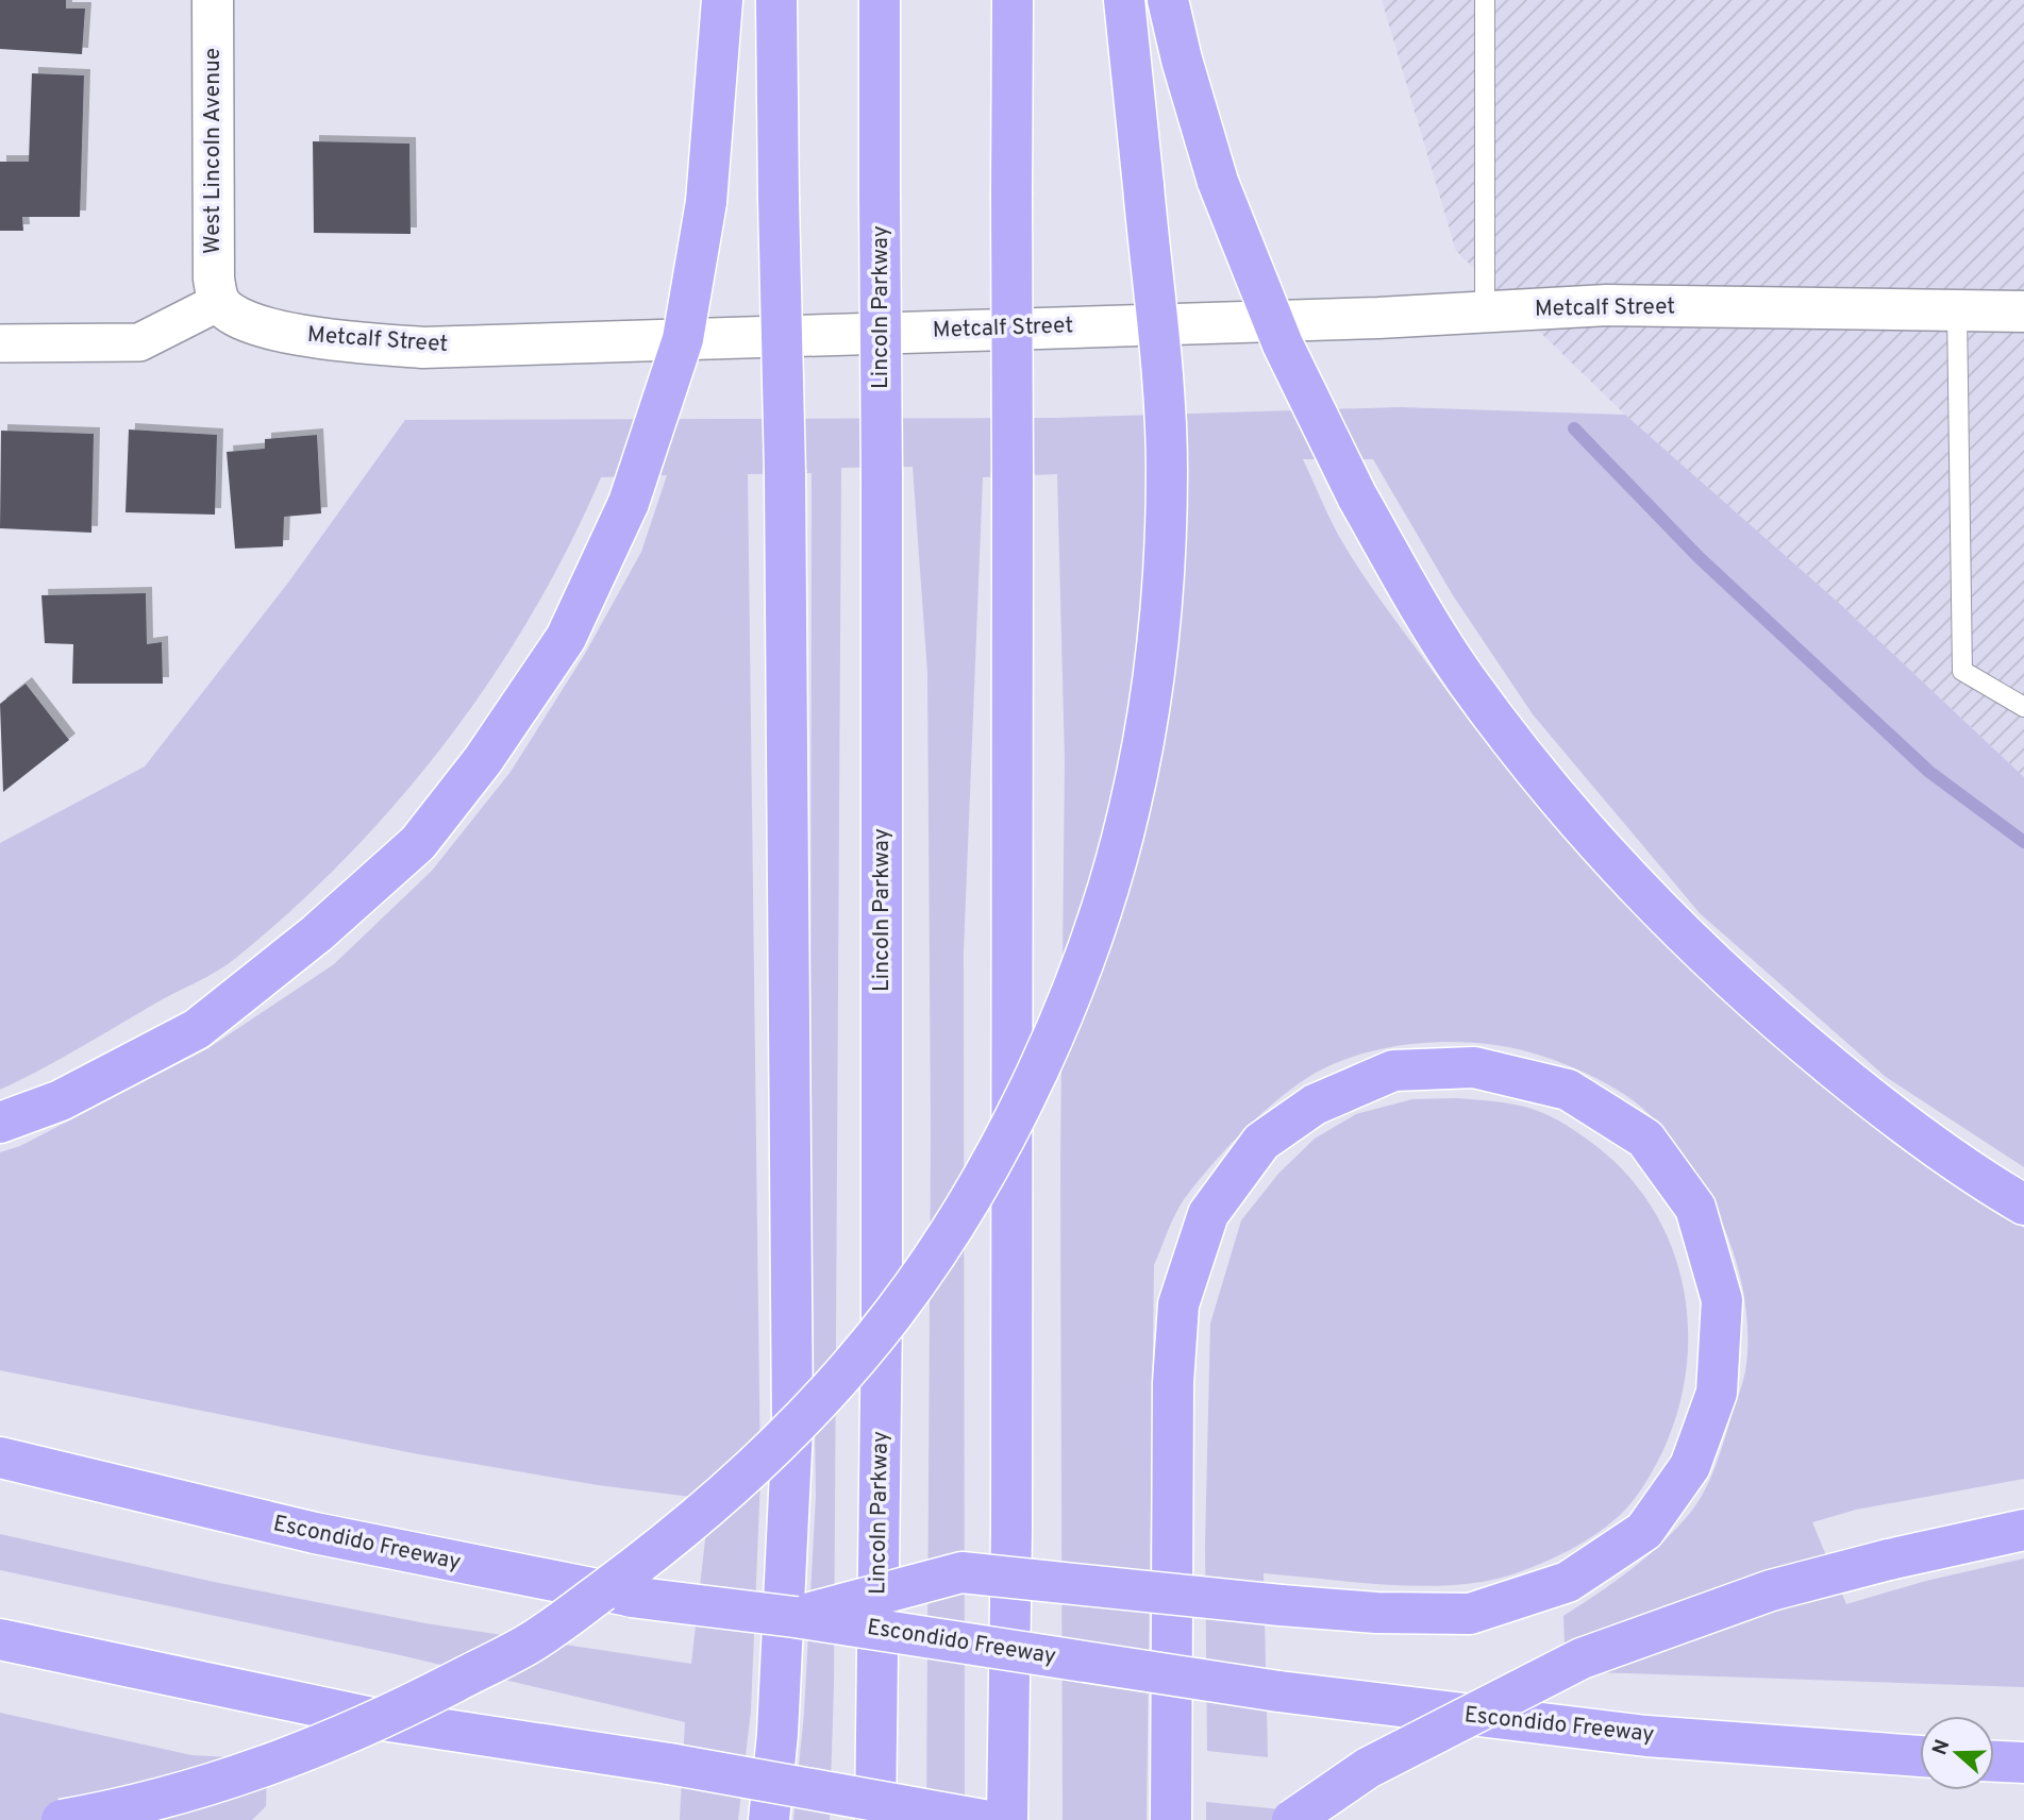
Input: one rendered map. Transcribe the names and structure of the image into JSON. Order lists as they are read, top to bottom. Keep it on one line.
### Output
{"streets":{"highway":["Lincoln Parkway","Escondido Freeway"],"street":["West Lincoln Avenue","Metcalf Street"]},"crossings":[["West Lincoln Avenue","Metcalf Street"]],"north":"left"}
